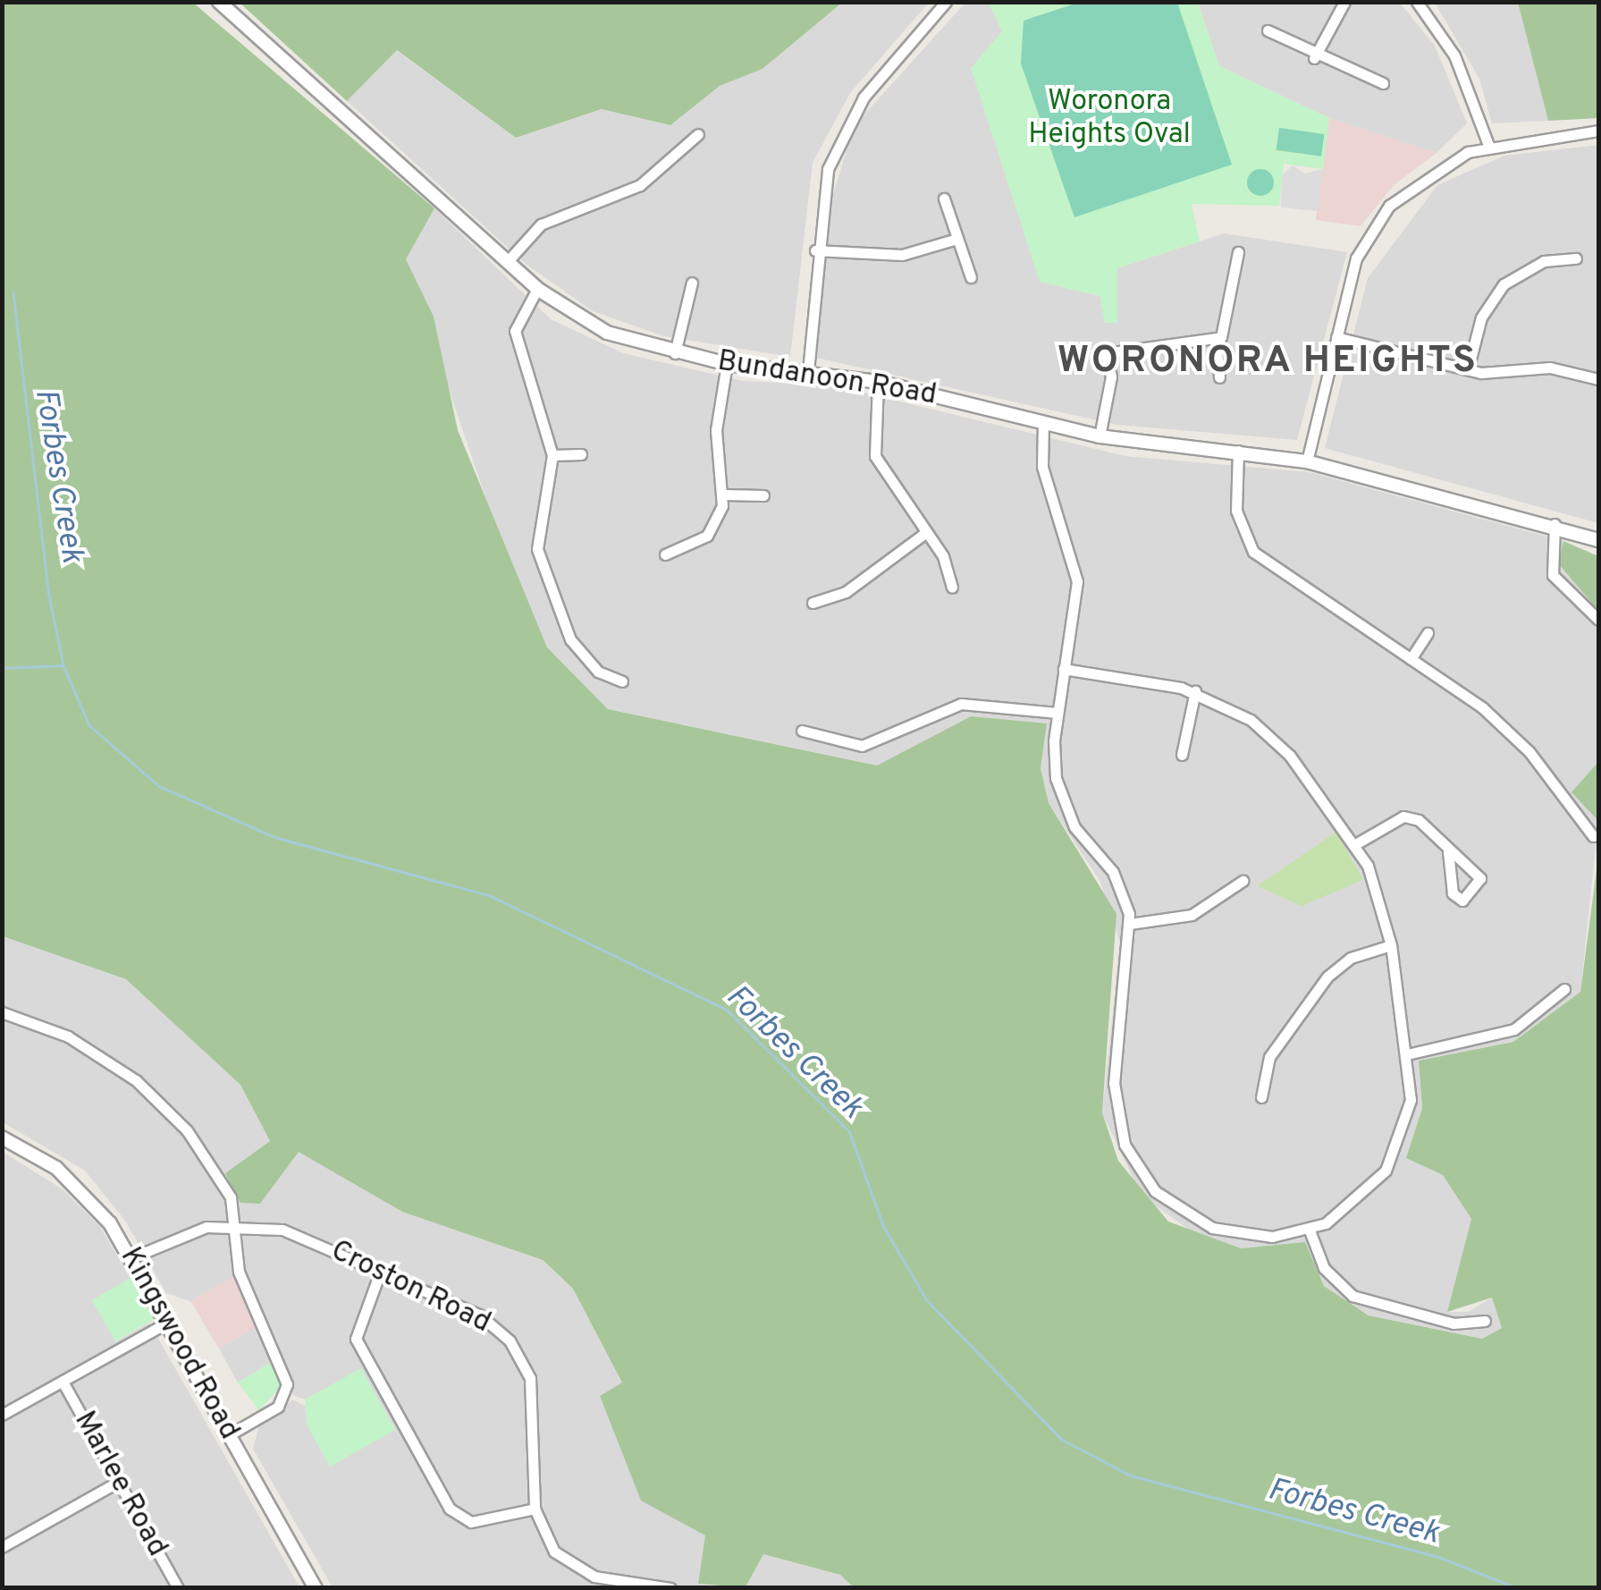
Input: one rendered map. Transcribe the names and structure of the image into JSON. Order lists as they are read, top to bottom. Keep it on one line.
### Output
{"streets":{"street":["Bundanoon Road","Croston Road","Kingswood Road","Marlee Road"]},"crossings":[["Croston Road","Kingswood Road"]],"districts":["WORONORA HEIGHTS"],"water":["Forbes Creek"],"parks":["Woronora Heights Oval"]}
